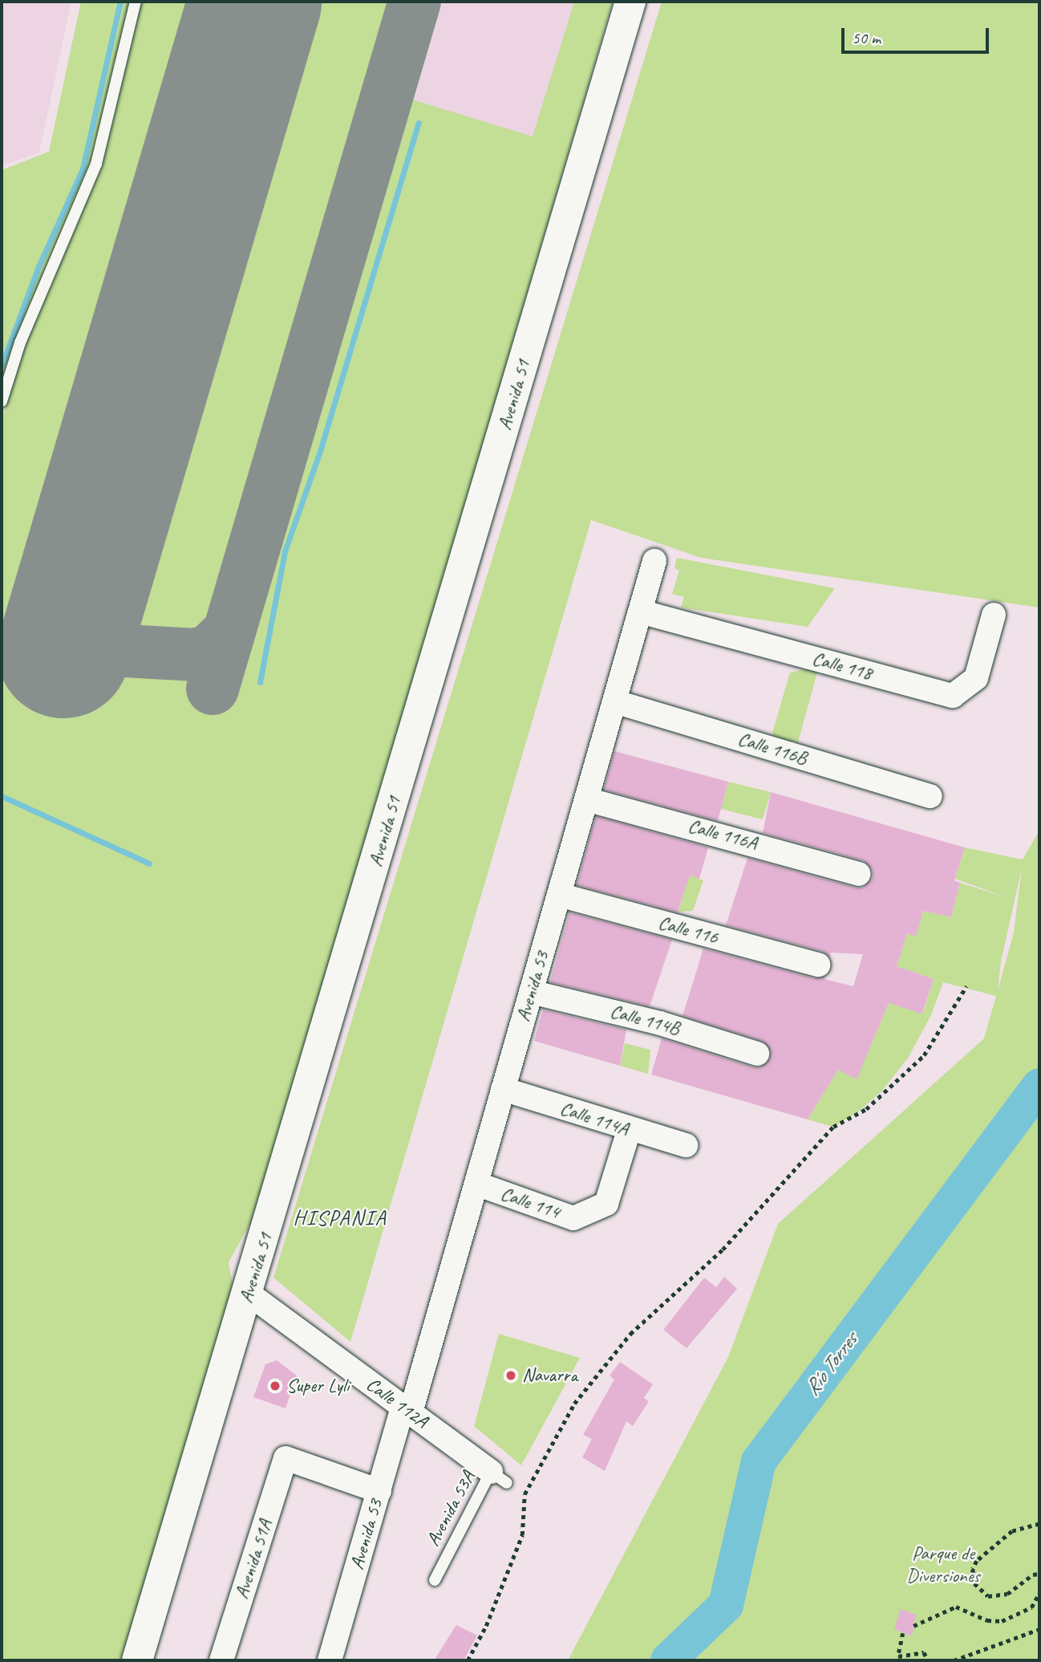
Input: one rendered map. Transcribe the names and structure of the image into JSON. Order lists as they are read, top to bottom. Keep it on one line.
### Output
{"streets":{"main road":["Avenida 51"],"street":["Calle 118","Calle 116B","Calle 116A","Calle 116","Avenida 53","Calle 114B","Calle 114A","Calle 114","Calle 112A","Avenida 51A"],"lane":["Avenida 53A"]},"crossings":[["Avenida 51","Calle 112A"],["Calle 118","Avenida 53"],["Calle 116B","Avenida 53"],["Calle 116A","Avenida 53"],["Calle 116","Avenida 53"],["Avenida 53","Calle 114B"],["Avenida 53","Calle 114A"],["Avenida 53","Calle 114"],["Avenida 53","Calle 112A"],["Avenida 53","Avenida 51A"],["Calle 114A","Calle 114"],["Calle 112A","Avenida 53A"]],"districts":["HISPANIA"],"water":["Río Torres"],"parks":["Parque de Diversiones"],"places":["Navarra","Super Lyli"],"scale_bar":"50 m"}
